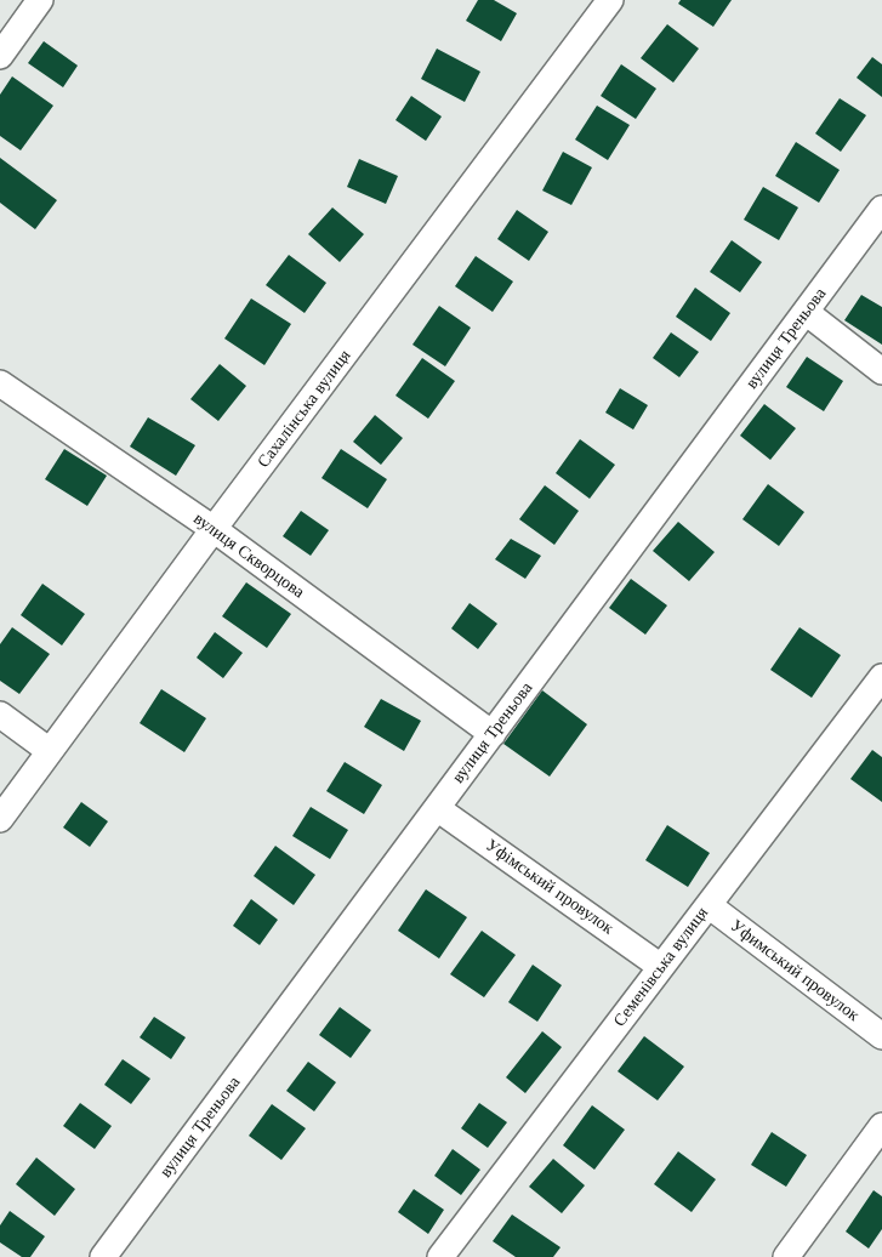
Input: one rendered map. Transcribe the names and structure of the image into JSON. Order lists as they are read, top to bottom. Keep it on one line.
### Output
{"streets":{"street":["вулиця Треньова","Сахалінська вулиця","вулиця Скворцова","Уфімський провулок","Семенівська вулиця","Уфимський провулок"]},"crossings":[["вулиця Треньова","вулиця Скворцова"],["вулиця Треньова","Уфімський провулок"],["Сахалінська вулиця","вулиця Скворцова"],["Уфімський провулок","Семенівська вулиця"],["Семенівська вулиця","Уфимський провулок"]]}
